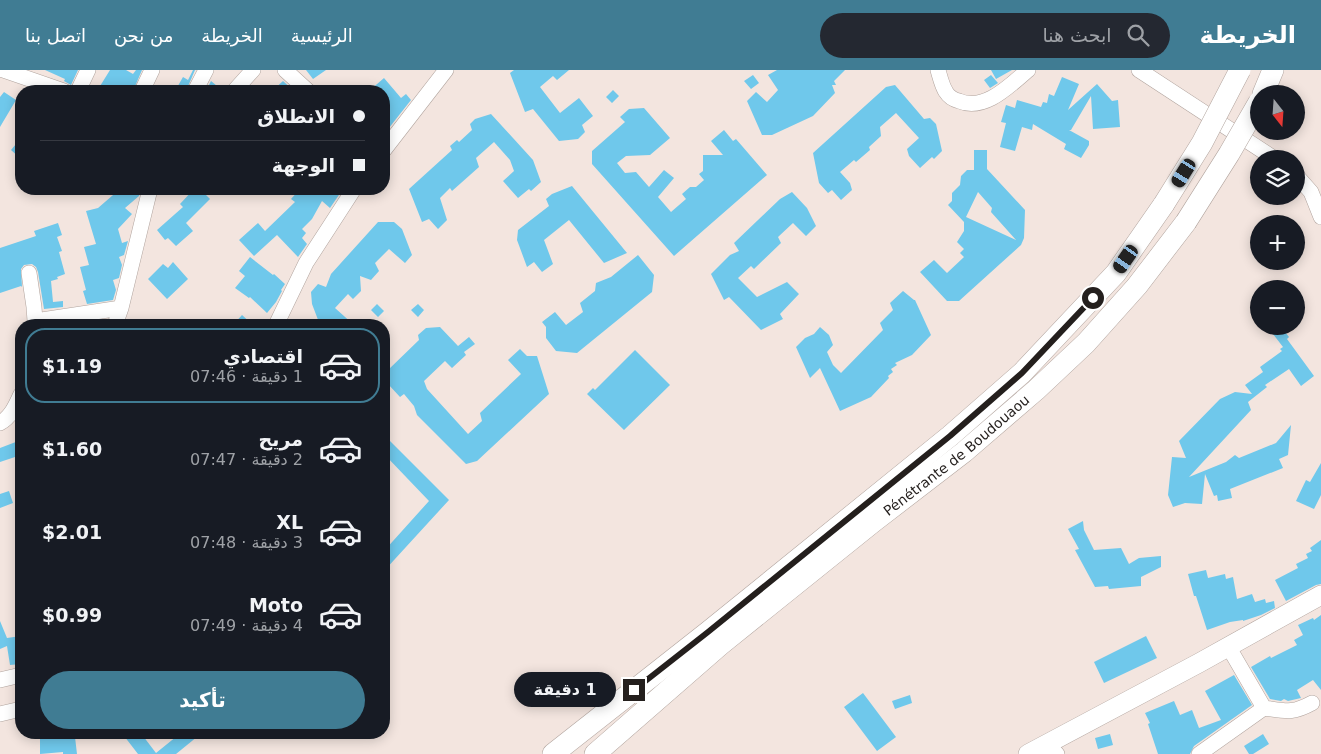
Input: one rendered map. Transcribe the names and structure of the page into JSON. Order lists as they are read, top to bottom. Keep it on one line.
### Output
{"streets":{"highway":["Pénétrante de Boudouaou"]},"north":"bottom","page":{"header":"الخريطة","search":"ابحث هنا","nav":["الرئيسية","الخريطة","من نحن","اتصل بنا"],"map_buttons":["+","−"],"banner":["الانطلاق","الوجهة"],"list":[{"name":"اقتصادي","note":"1 دقيقة · 07:46","value":"$1.19"},{"name":"مريح","note":"2 دقيقة · 07:47","value":"$1.60"},{"name":"XL","note":"3 دقيقة · 07:48","value":"$2.01"},{"name":"Moto","note":"4 دقيقة · 07:49","value":"$0.99"}],"buttons":"تأكيد","bubble":"1 دقيقة"}}
